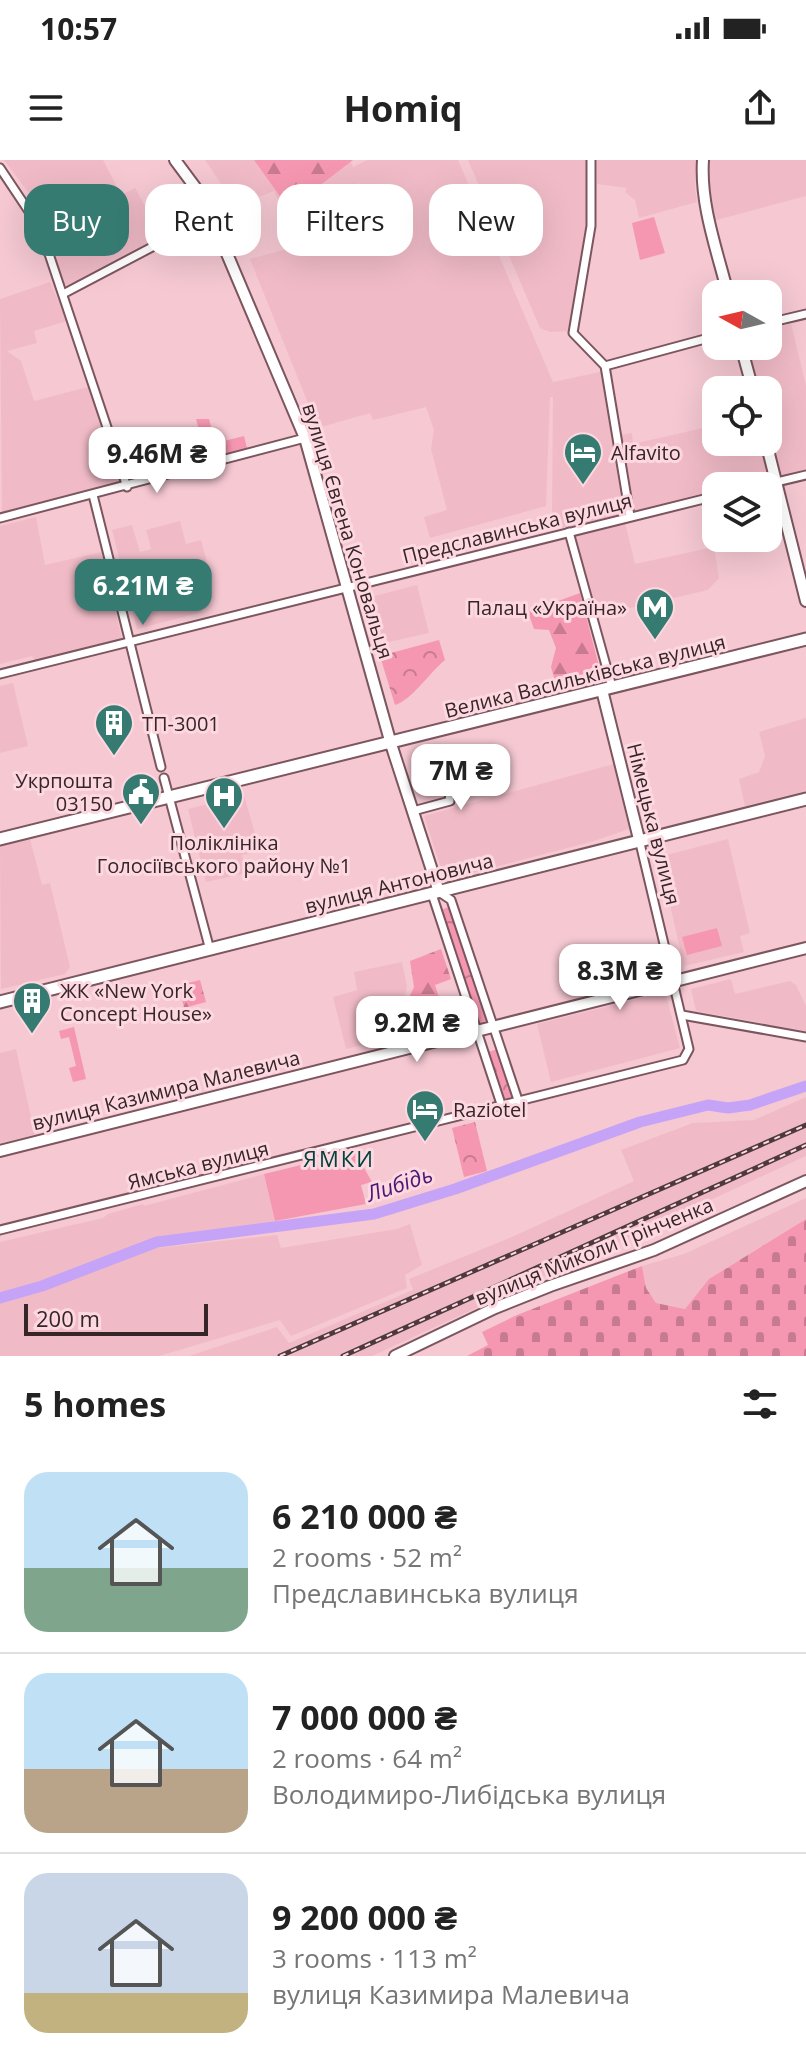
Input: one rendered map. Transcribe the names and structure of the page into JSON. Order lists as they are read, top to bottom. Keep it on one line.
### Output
{"streets":{"main road":["вулиця Євгена Коновальця","Велика Васильківська вулиця","Німецька вулиця","вулиця Антоновича","вулиця Казимира Малевича","вулиця Миколи Грінченка"],"street":["Предславинська вулиця","Ямська вулиця"]},"crossings":[["Предславинська вулиця","вулиця Євгена Коновальця"],["Предславинська вулиця","Німецька вулиця"],["вулиця Євгена Коновальця","Велика Васильківська вулиця"],["вулиця Євгена Коновальця","вулиця Антоновича"],["Велика Васильківська вулиця","Німецька вулиця"],["Німецька вулиця","вулиця Антоновича"],["Німецька вулиця","вулиця Казимира Малевича"],["Німецька вулиця","Ямська вулиця"]],"districts":["ЯМКИ"],"water":["Либідь"],"places":{"hotel":["Alfavito","Raziotel"],"metro station":["Палац «Україна»"],"building":["ТП-3001","ЖК «New York Concept House»"],"public building":["Укрпошта 03150"],"hospital":["Поліклініка Голосіївського району №1"]},"scale_bar":"200 m","north":"left","page":{"status":"10:57","header":"Homiq","chip":["Buy","Rent","Filters","New"],"price":["9.46M ₴","6.21M ₴","7M ₴","8.3M ₴","9.2M ₴"],"scale":"200 m","heading":"5 homes","list":[{"name":"6 210 000 ₴","note":"2 rooms · 52 m² · Предславинська вулиця"},{"name":"7 000 000 ₴","note":"2 rooms · 64 m² · Володимиро-Либідська вулиця"},{"name":"9 200 000 ₴","note":"3 rooms · 113 m² · вулиця Казимира Малевича"}]}}
